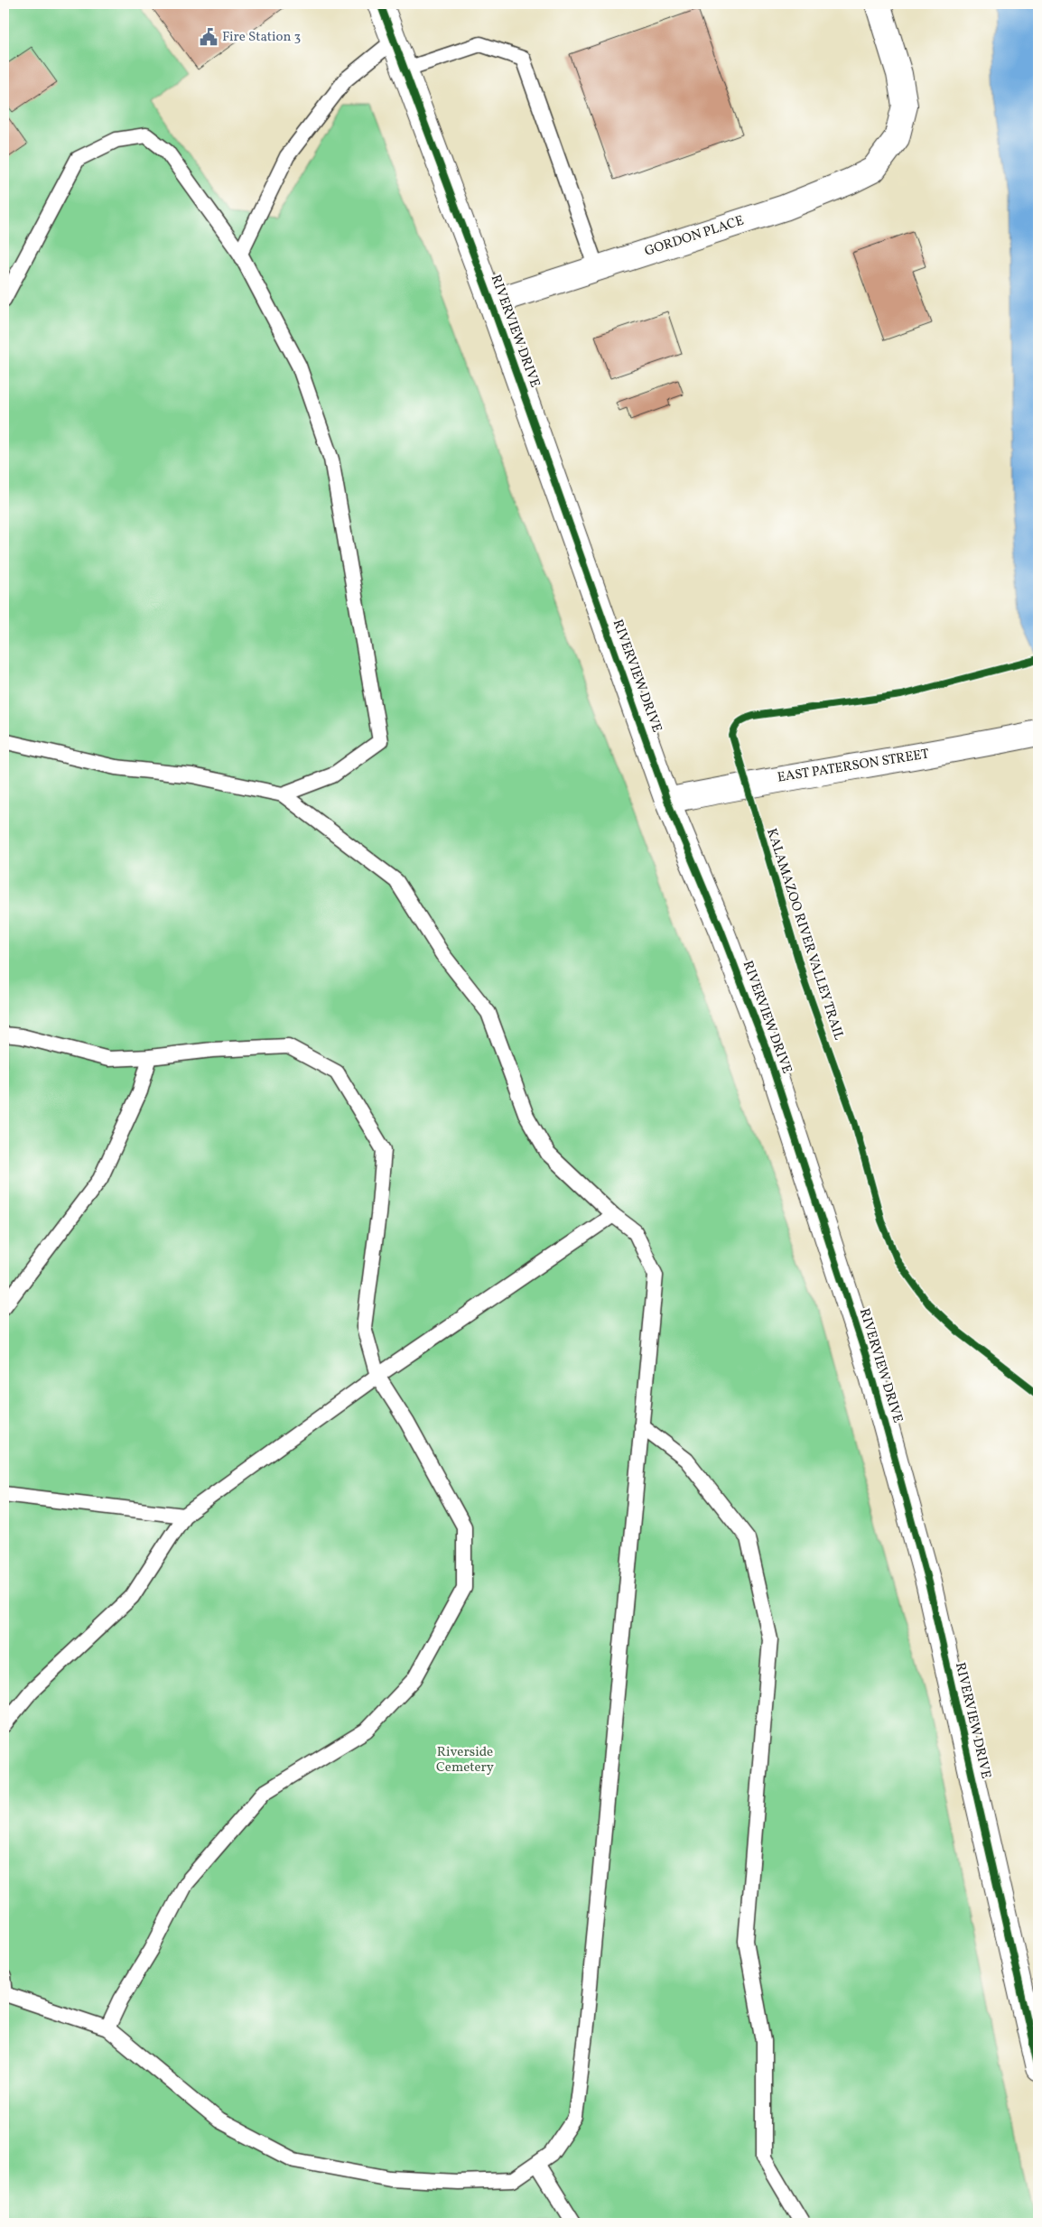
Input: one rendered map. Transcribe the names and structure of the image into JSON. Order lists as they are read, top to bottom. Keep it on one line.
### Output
{"streets":{"street":["GORDON PLACE","RIVERVIEW DRIVE","EAST PATERSON STREET"],"cycle path":["KALAMAZOO RIVER VALLEY TRAIL"]},"crossings":[["GORDON PLACE","RIVERVIEW DRIVE"],["RIVERVIEW DRIVE","EAST PATERSON STREET"]],"parks":["Riverside Cemetery"],"places":{"public building":["Fire Station 3"]}}
